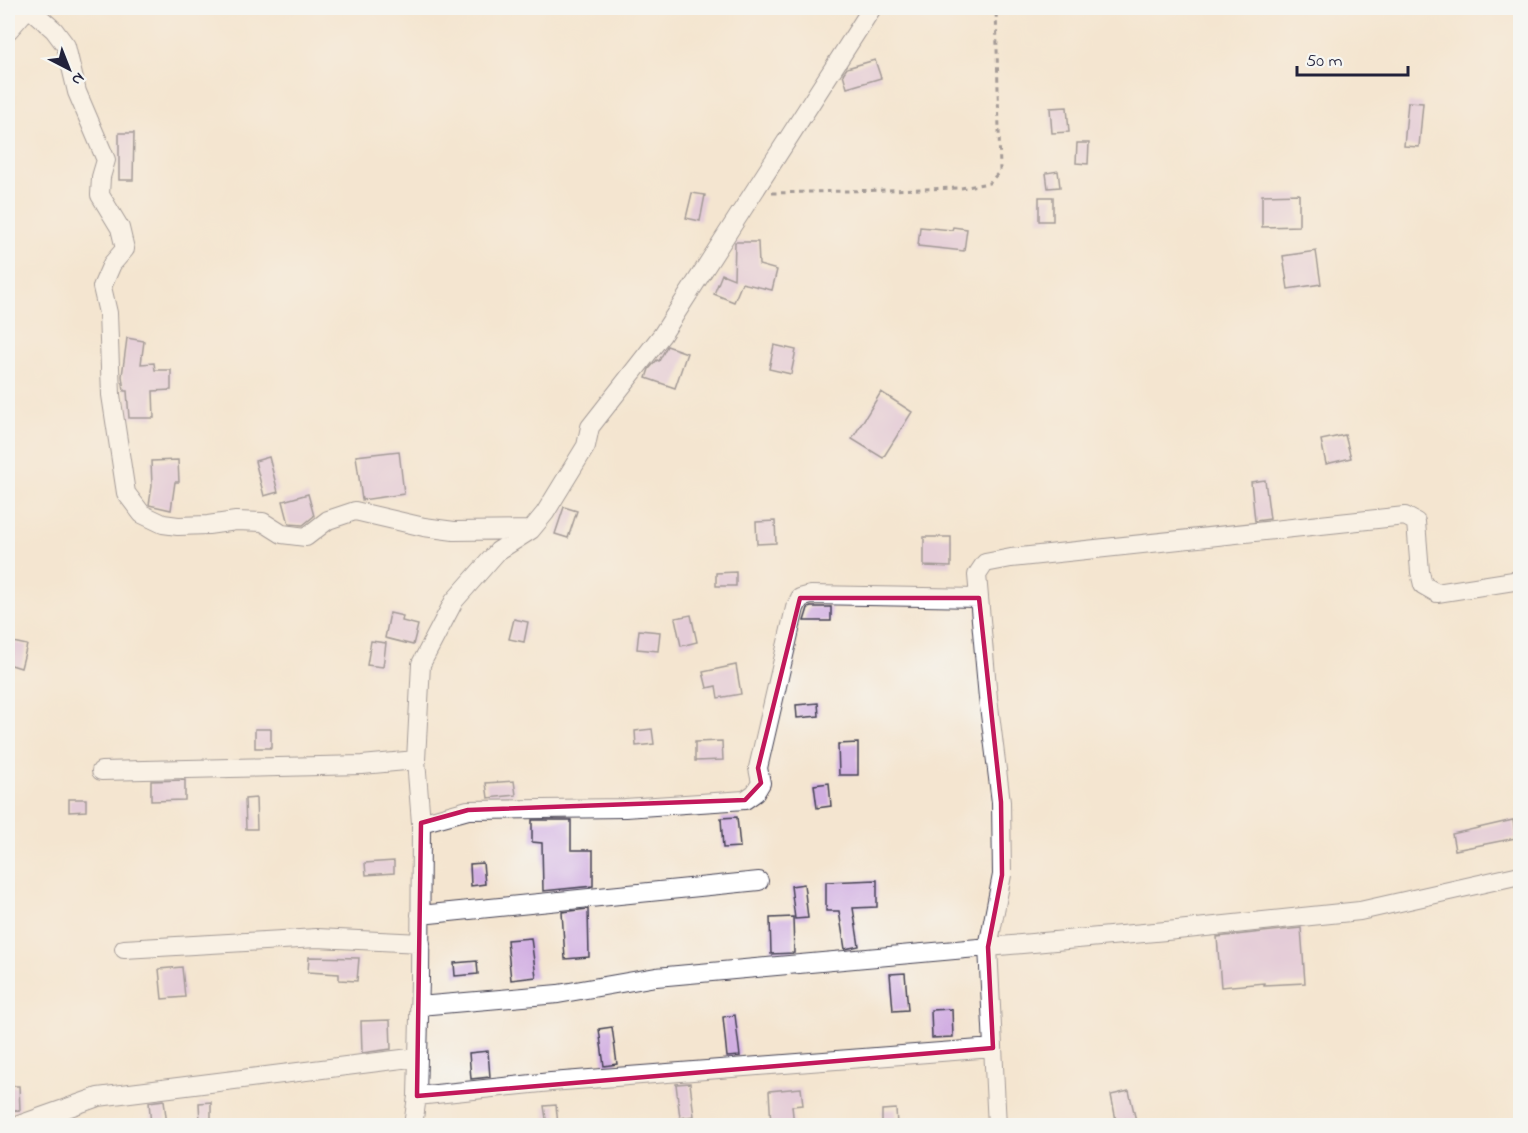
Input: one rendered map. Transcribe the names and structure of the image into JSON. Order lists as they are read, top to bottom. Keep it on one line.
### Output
{"scale_bar":"50 m","north":"bottom right"}
